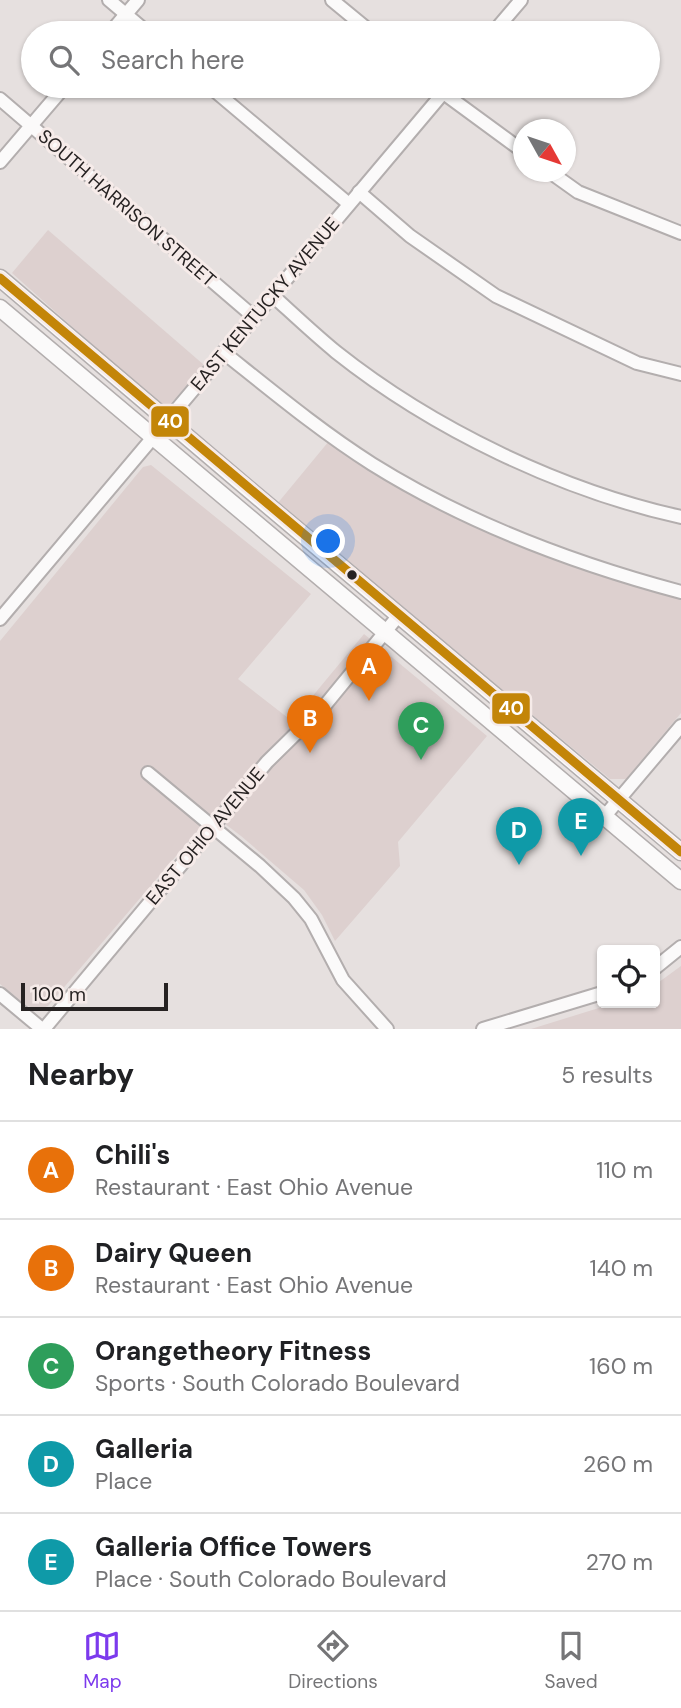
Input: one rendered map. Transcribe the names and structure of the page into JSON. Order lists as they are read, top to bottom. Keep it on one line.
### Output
{"streets":{"street":["SOUTH HARRISON STREET","EAST KENTUCKY AVENUE","EAST OHIO AVENUE"]},"crossings":[["SOUTH HARRISON STREET","EAST KENTUCKY AVENUE"]],"lines":["transit line 40"],"scale_bar":"100 m","north":"bottom right","page":{"search":"Search here","pins":["A","B","C","E","D"],"scale":"100 m","heading":["Nearby","5 results"],"list":[{"mark":"A","name":"Chili's","note":"Restaurant · East Ohio Avenue","value":"110 m"},{"mark":"B","name":"Dairy Queen","note":"Restaurant · East Ohio Avenue","value":"140 m"},{"mark":"C","name":"Orangetheory Fitness","note":"Sports · South Colorado Boulevard","value":"160 m"},{"mark":"D","name":"Galleria","note":"Place","value":"260 m"},{"mark":"E","name":"Galleria Office Towers","note":"Place · South Colorado Boulevard","value":"270 m"}],"nav":["Map","Directions","Saved"]}}
